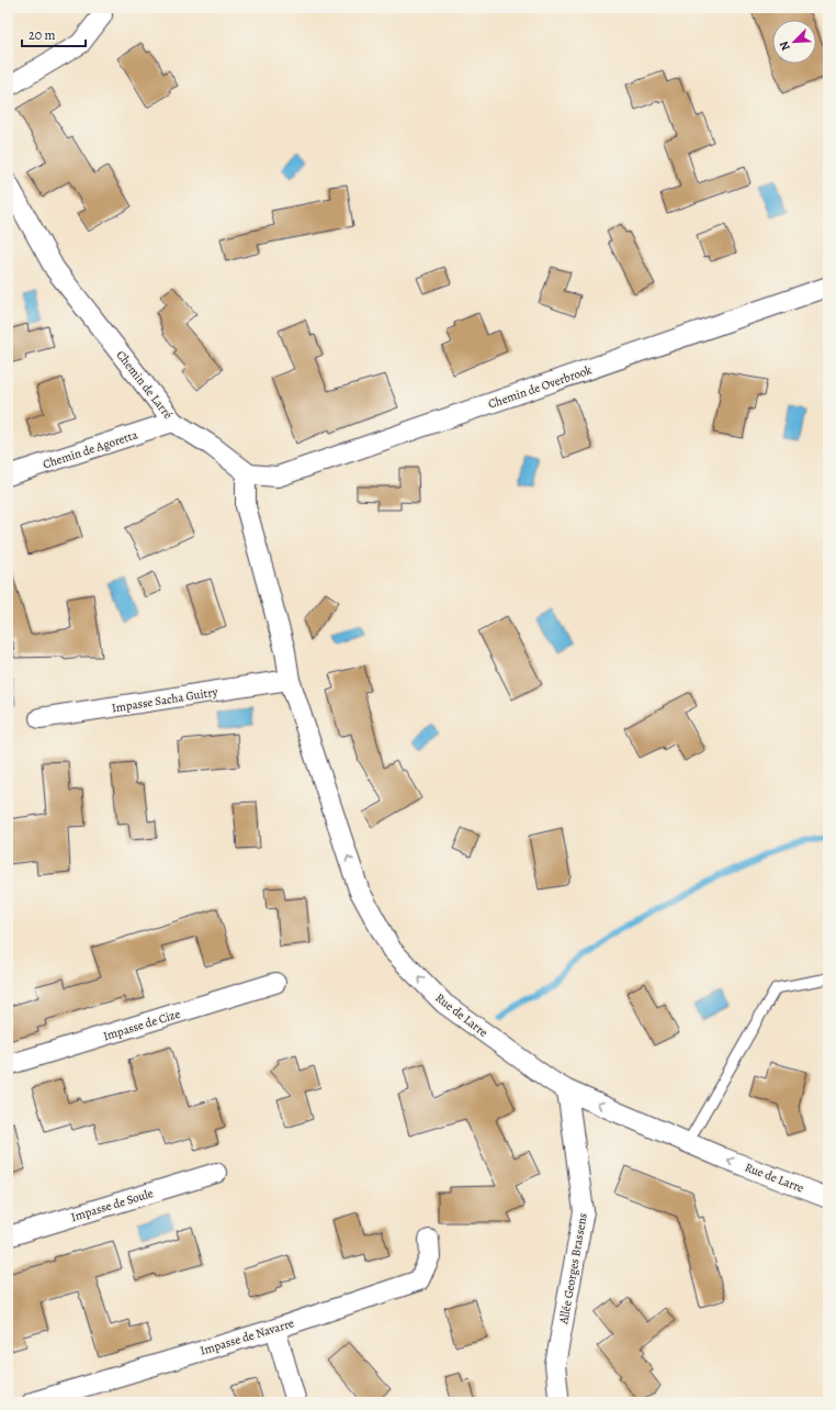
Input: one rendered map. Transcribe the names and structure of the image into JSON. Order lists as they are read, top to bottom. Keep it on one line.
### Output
{"streets":{"street":["Chemin de Larré","Chemin de Overbrook","Chemin de Agoretta","Impasse Sacha Guitry","Rue de Larre","Impasse de Cize","Impasse de Soule","Allée Georges Brassens","Impasse de Navarre"]},"crossings":[["Chemin de Larré","Chemin de Overbrook"],["Chemin de Larré","Chemin de Agoretta"],["Chemin de Larré","Rue de Larre"],["Chemin de Overbrook","Rue de Larre"],["Impasse Sacha Guitry","Rue de Larre"],["Rue de Larre","Allée Georges Brassens"]],"one_way":["Rue de Larre"],"scale_bar":"20 m","north":"bottom left"}
